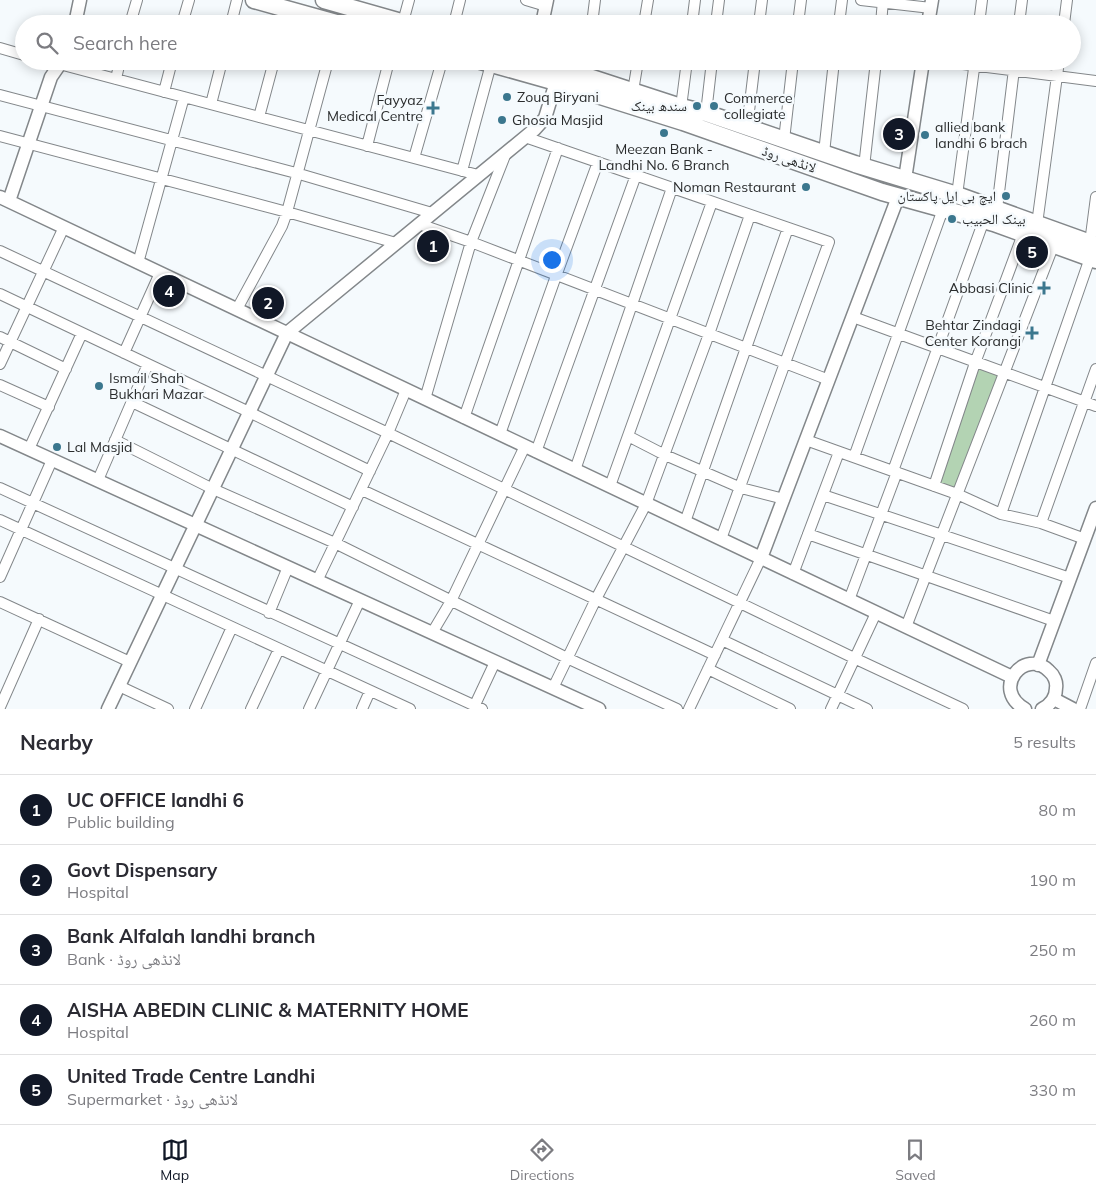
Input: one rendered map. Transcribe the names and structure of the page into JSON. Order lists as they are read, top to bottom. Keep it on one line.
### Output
{"streets":{"main road":["لانڈھی روڈ"]},"places":{"other":["Zouq Biryani","سندھ بینک","Commerce collegiate","Ghosia Masjid","Meezan Bank - Landhi No. 6 Branch","allied bank landhi 6 brach","Noman Restaurant","ایچ بی ایل پاکستان","بينک الحبيب","Ismail Shah Bukhari Mazar","Lal Masjid"],"health":["Fayyaz Medical Centre","Abbasi Clinic","Behtar Zindagi Center Korangi"]},"page":{"search":"Search here","pins":["3","1","5","4","2"],"heading":["Nearby","5 results"],"list":[{"mark":"1","name":"UC OFFICE landhi 6","note":"Public building","value":"80 m"},{"mark":"2","name":"Govt Dispensary","note":"Hospital","value":"190 m"},{"mark":"3","name":"Bank Alfalah landhi branch","note":"Bank · لانڈھی روڈ","value":"250 m"},{"mark":"4","name":"AISHA ABEDIN CLINIC & MATERNITY HOME","note":"Hospital","value":"260 m"},{"mark":"5","name":"United Trade Centre Landhi","note":"Supermarket · لانڈھی روڈ","value":"330 m"}],"nav":["Map","Directions","Saved"]}}
